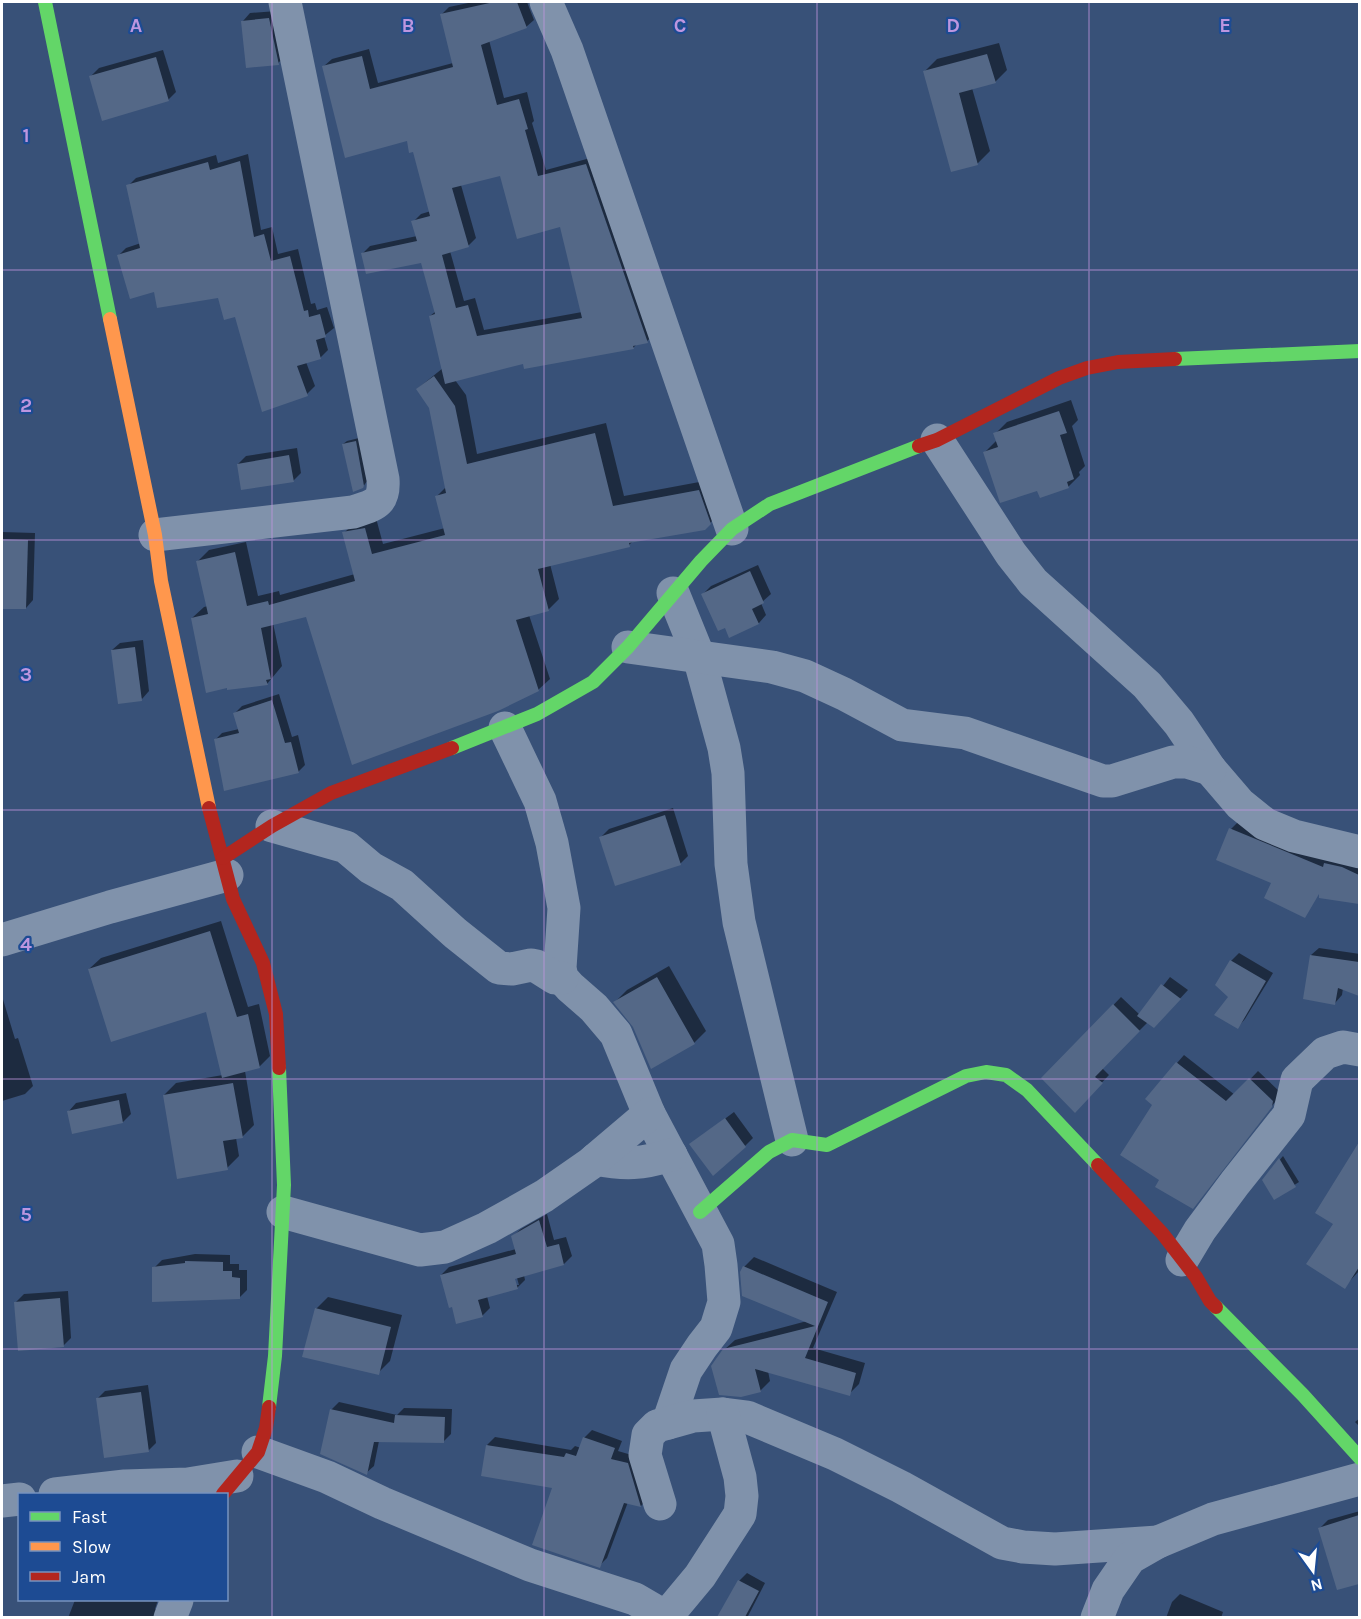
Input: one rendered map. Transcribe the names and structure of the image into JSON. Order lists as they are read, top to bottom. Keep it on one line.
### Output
{"legend":["Fast","Slow","Jam"],"north":"bottom","grid":{"columns":["A","B","C","D","E"],"rows":["1","2","3","4","5"]}}
